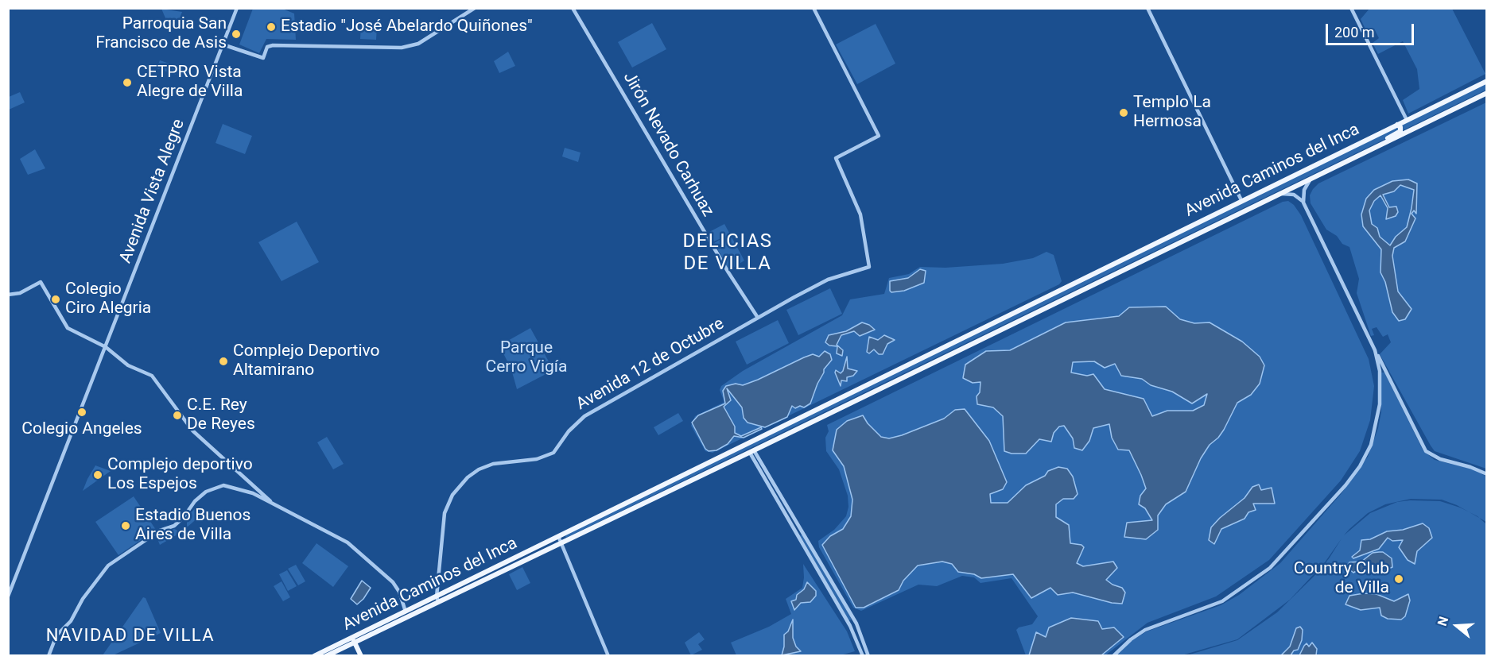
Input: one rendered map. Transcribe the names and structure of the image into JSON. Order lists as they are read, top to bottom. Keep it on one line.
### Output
{"streets":{"main road":["Avenida Caminos del Inca"],"street":["Jirón Nevado Carhuaz","Avenida Vista Alegre","Avenida 12 de Octubre"]},"crossings":[["Jirón Nevado Carhuaz","Avenida 12 de Octubre"],["Avenida Caminos del Inca","Avenida 12 de Octubre"]],"districts":["DELICIAS DE VILLA","NAVIDAD DE VILLA"],"parks":["Parque Cerro Vigía"],"places":["Estadio \"José Abelardo Quiñones\"","Parroquia San Francisco de Asis","CETPRO Vista Alegre de Villa","Templo La Hermosa","Colegio Ciro Alegria","Complejo Deportivo Altamirano","Colegio Angeles","C.E. Rey De Reyes","Complejo deportivo Los Espejos","Estadio Buenos Aires de Villa","Country Club de Villa"],"scale_bar":"200 m","north":"left"}
